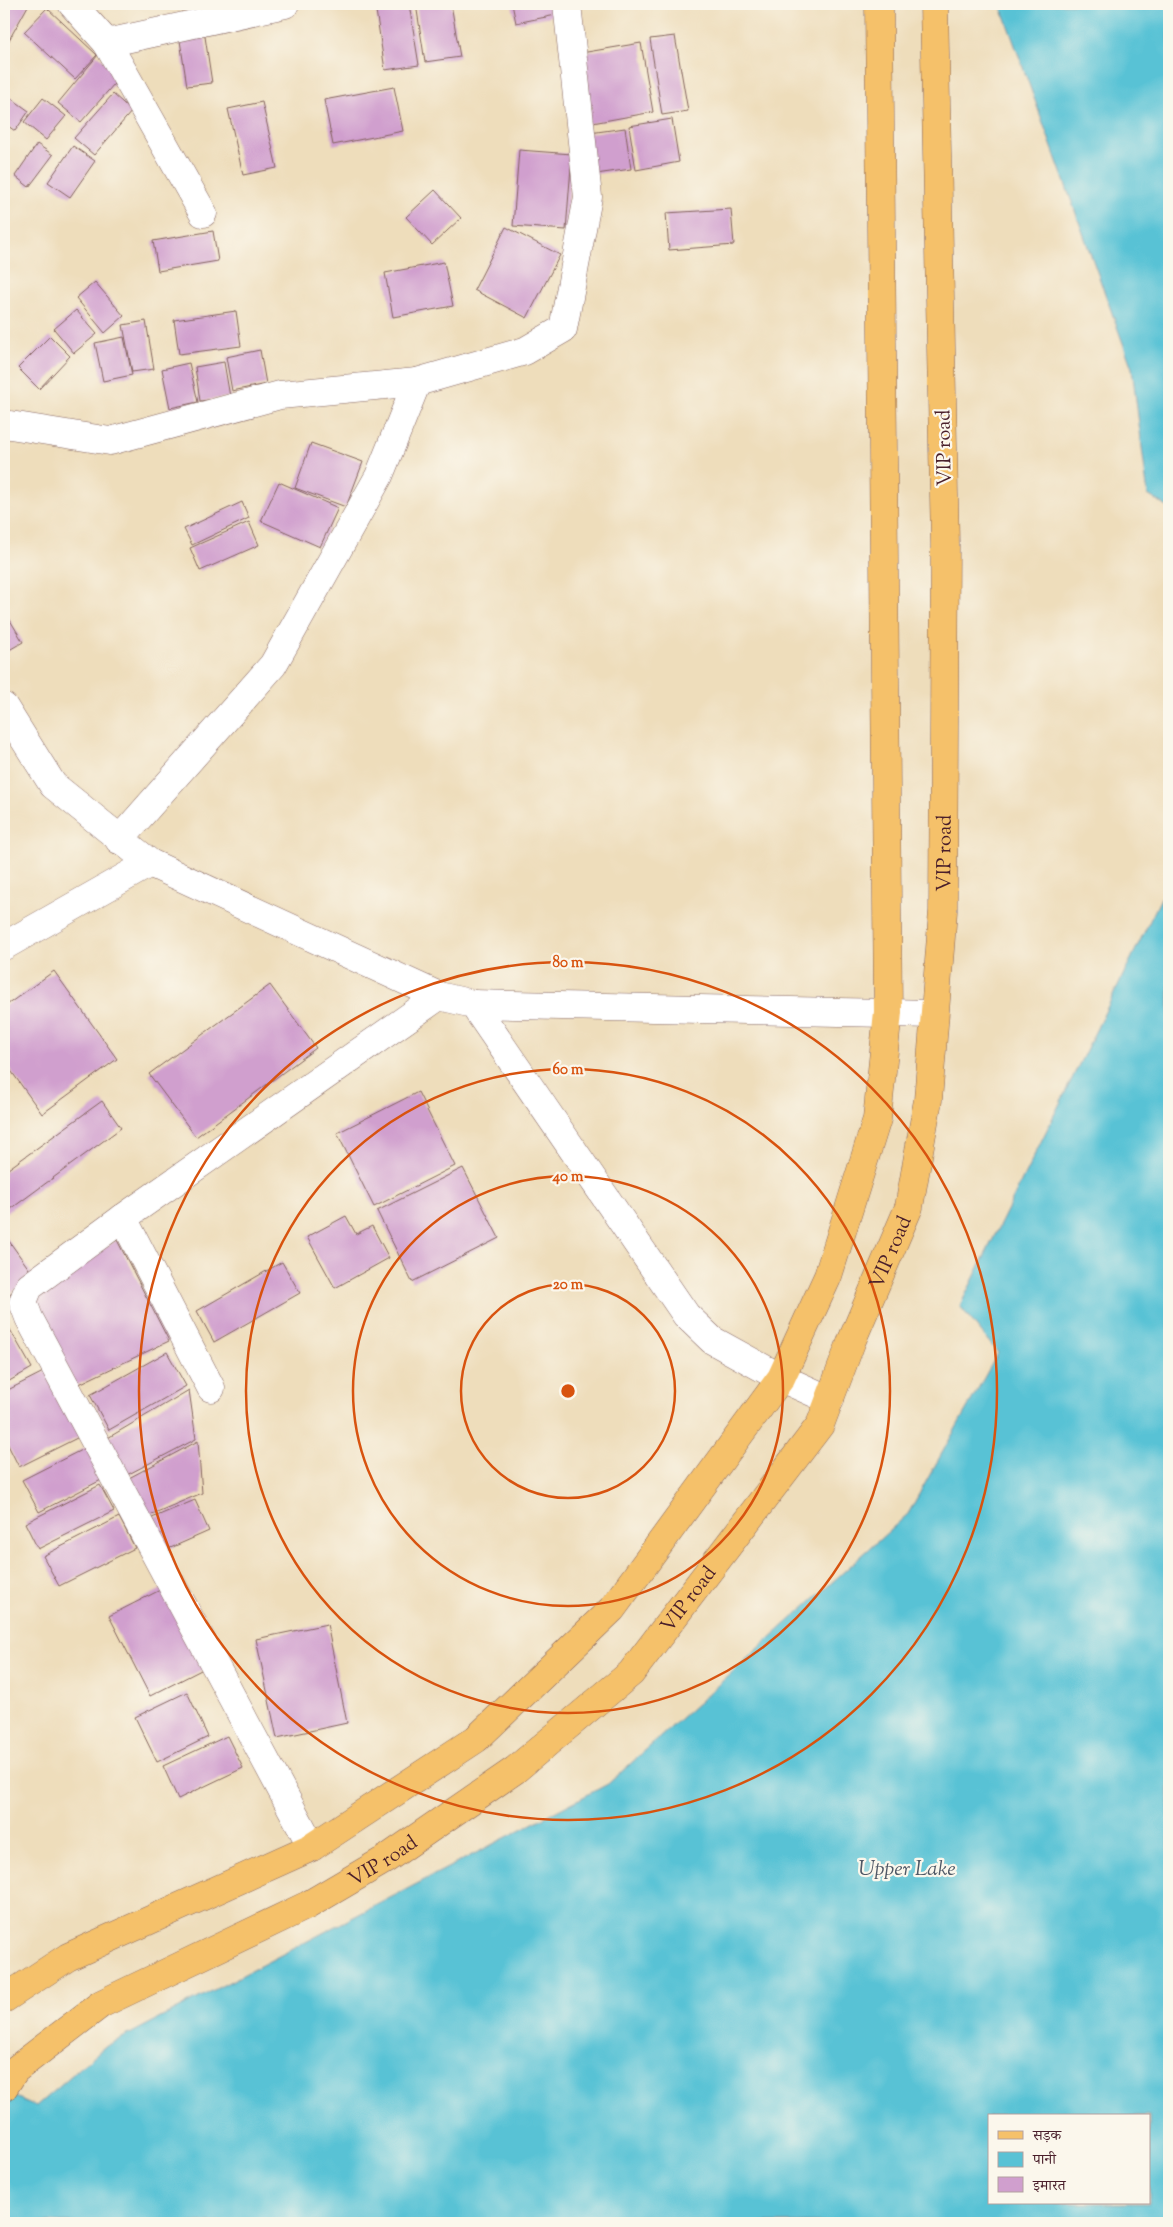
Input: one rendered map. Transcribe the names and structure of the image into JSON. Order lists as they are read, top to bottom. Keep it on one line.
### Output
{"streets":{"main road":["VIP road"]},"water":["Upper Lake"],"legend":["सड़क","पानी","इमारत"],"rings":["80 m","60 m","40 m","20 m"]}
